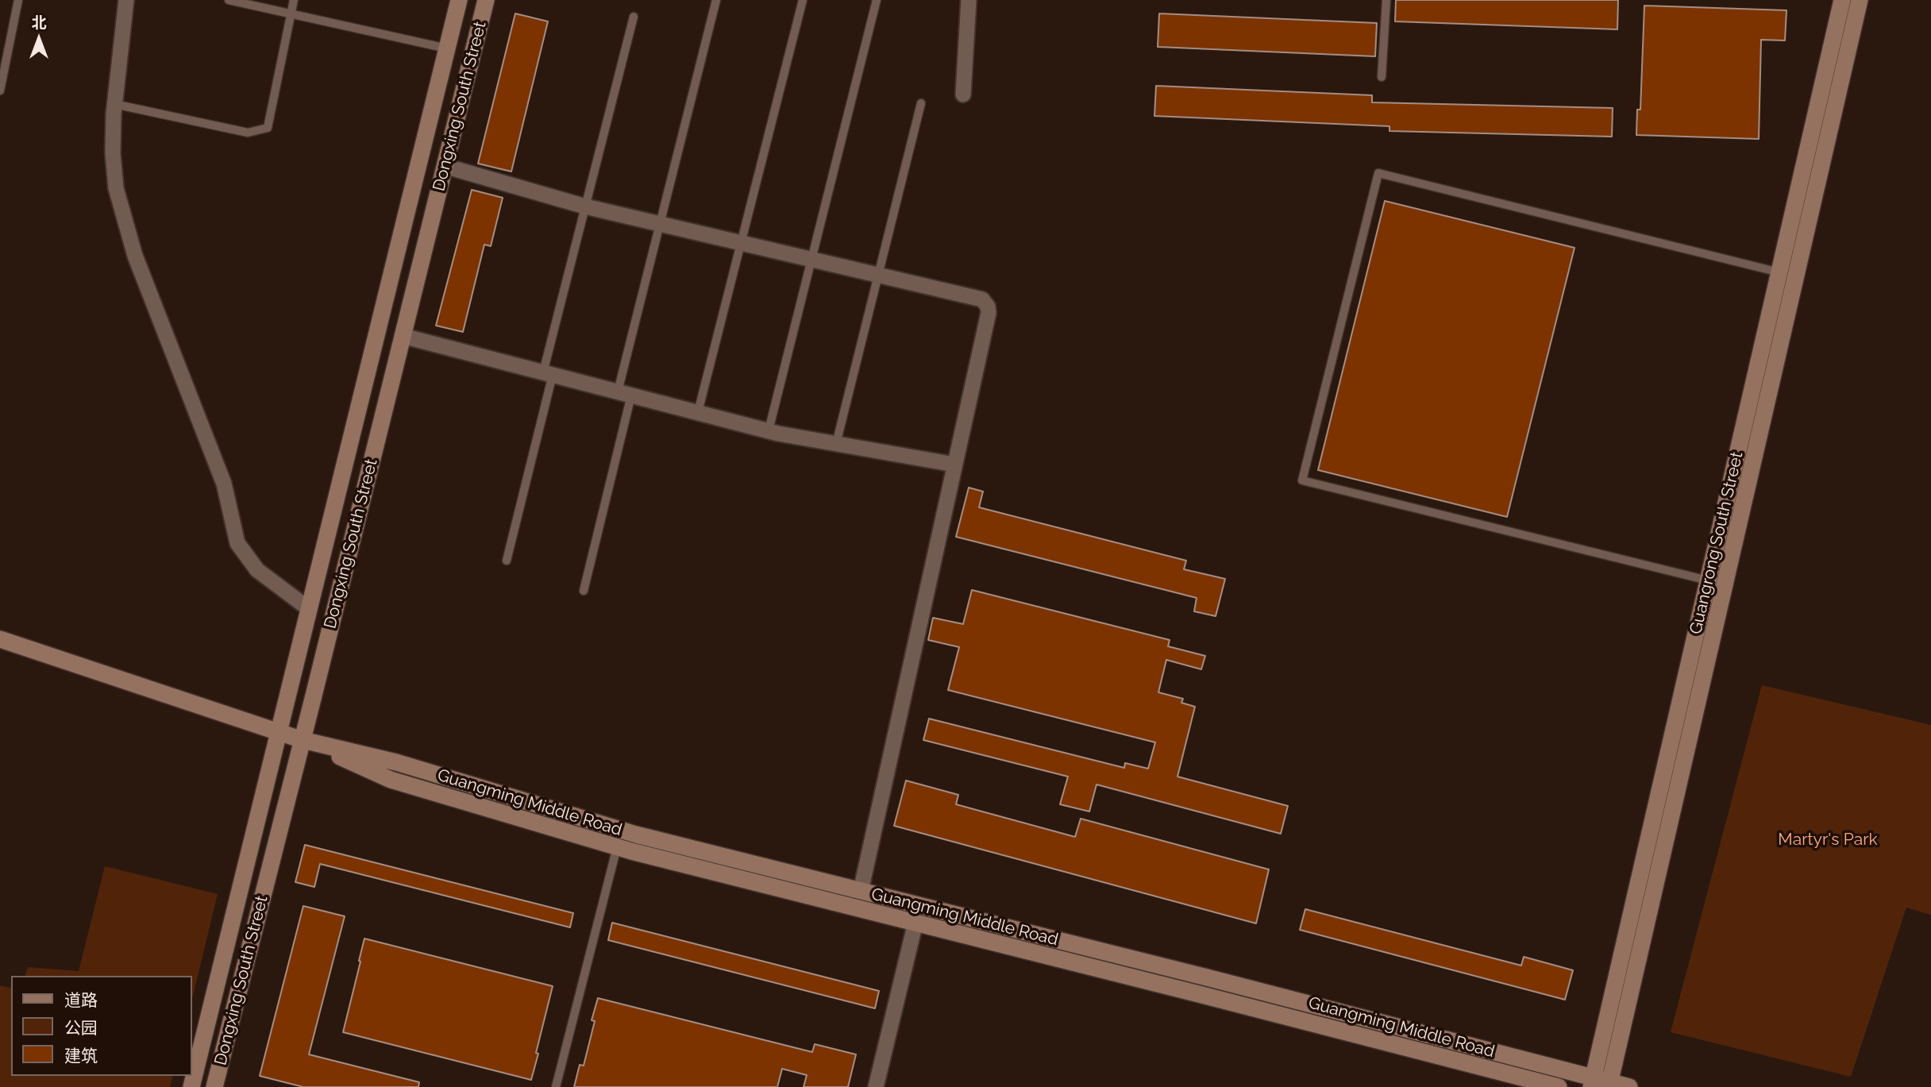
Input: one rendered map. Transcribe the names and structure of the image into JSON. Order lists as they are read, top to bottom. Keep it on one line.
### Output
{"streets":{"street":["Dongxing South Street","Guangrong South Street","Guangming Middle Road"]},"crossings":[["Dongxing South Street","Guangming Middle Road"],["Guangrong South Street","Guangming Middle Road"]],"parks":["Martyr's Park"],"legend":["道路","公园","建筑"],"north":"top"}
